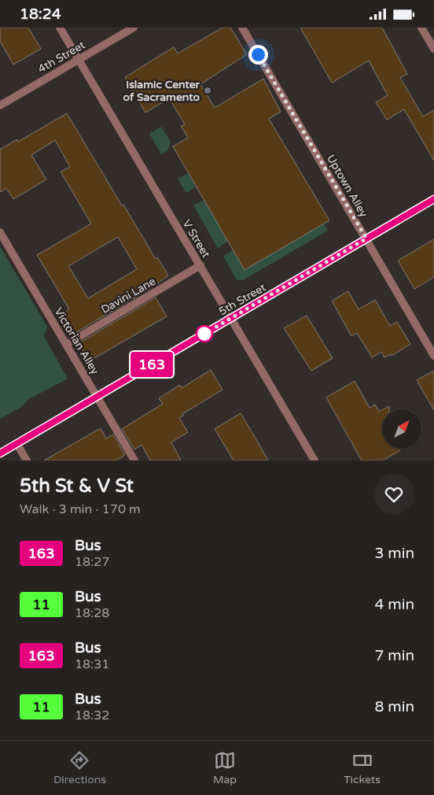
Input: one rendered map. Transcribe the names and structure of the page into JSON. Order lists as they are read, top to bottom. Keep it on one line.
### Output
{"streets":{"street":["4th Street","Uptown Alley","V Street","Davini Lane","5th Street","Victorian Alley"]},"crossings":[["4th Street","V Street"],["Uptown Alley","5th Street"],["V Street","Davini Lane"],["V Street","5th Street"],["Davini Lane","Victorian Alley"],["5th Street","Victorian Alley"]],"places":["Islamic Center of Sacramento"],"lines":["bus line 163"],"north":"top right","page":{"status":"18:24","on_map":"163","heading":["5th St & V St","Walk · 3 min · 170 m"],"list":[{"mark":"163","name":"Bus","note":"18:27","value":"3 min"},{"mark":"11","name":"Bus","note":"18:28","value":"4 min"},{"mark":"163","name":"Bus","note":"18:31","value":"7 min"},{"mark":"11","name":"Bus","note":"18:32","value":"8 min"}],"tabs":["Directions","Map","Tickets"]}}
